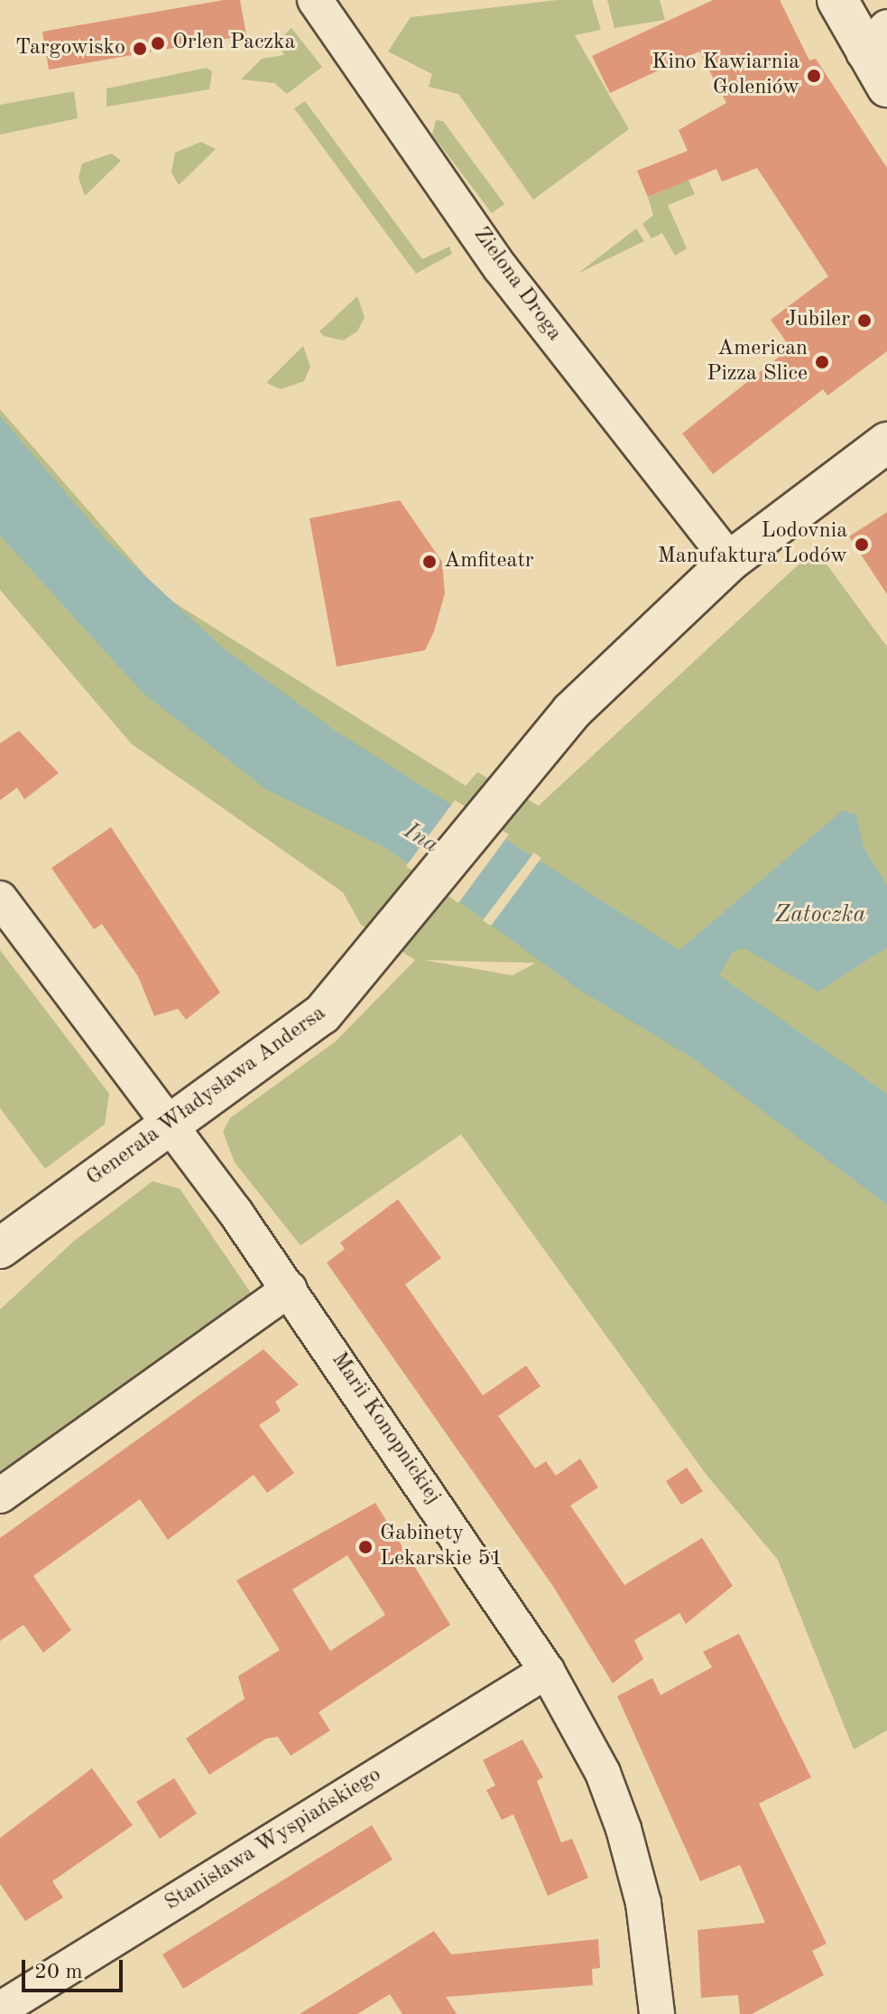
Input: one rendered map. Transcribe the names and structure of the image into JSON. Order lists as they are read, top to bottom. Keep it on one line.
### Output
{"streets":{"street":["Zielona Droga","Generała Władysława Andersa","Marii Konopnickiej","Stanisława Wyspiańskiego"]},"crossings":[["Zielona Droga","Generała Władysława Andersa"],["Generała Władysława Andersa","Marii Konopnickiej"],["Marii Konopnickiej","Stanisława Wyspiańskiego"]],"water":["Ina","Zatoczka"],"places":["Orlen Paczka","Targowisko","Kino Kawiarnia Goleniów","Jubiler","American Pizza Slice","Lodovnia Manufaktura Lodów","Amfiteatr","Gabinety Lekarskie 51"],"scale_bar":"20 m"}
